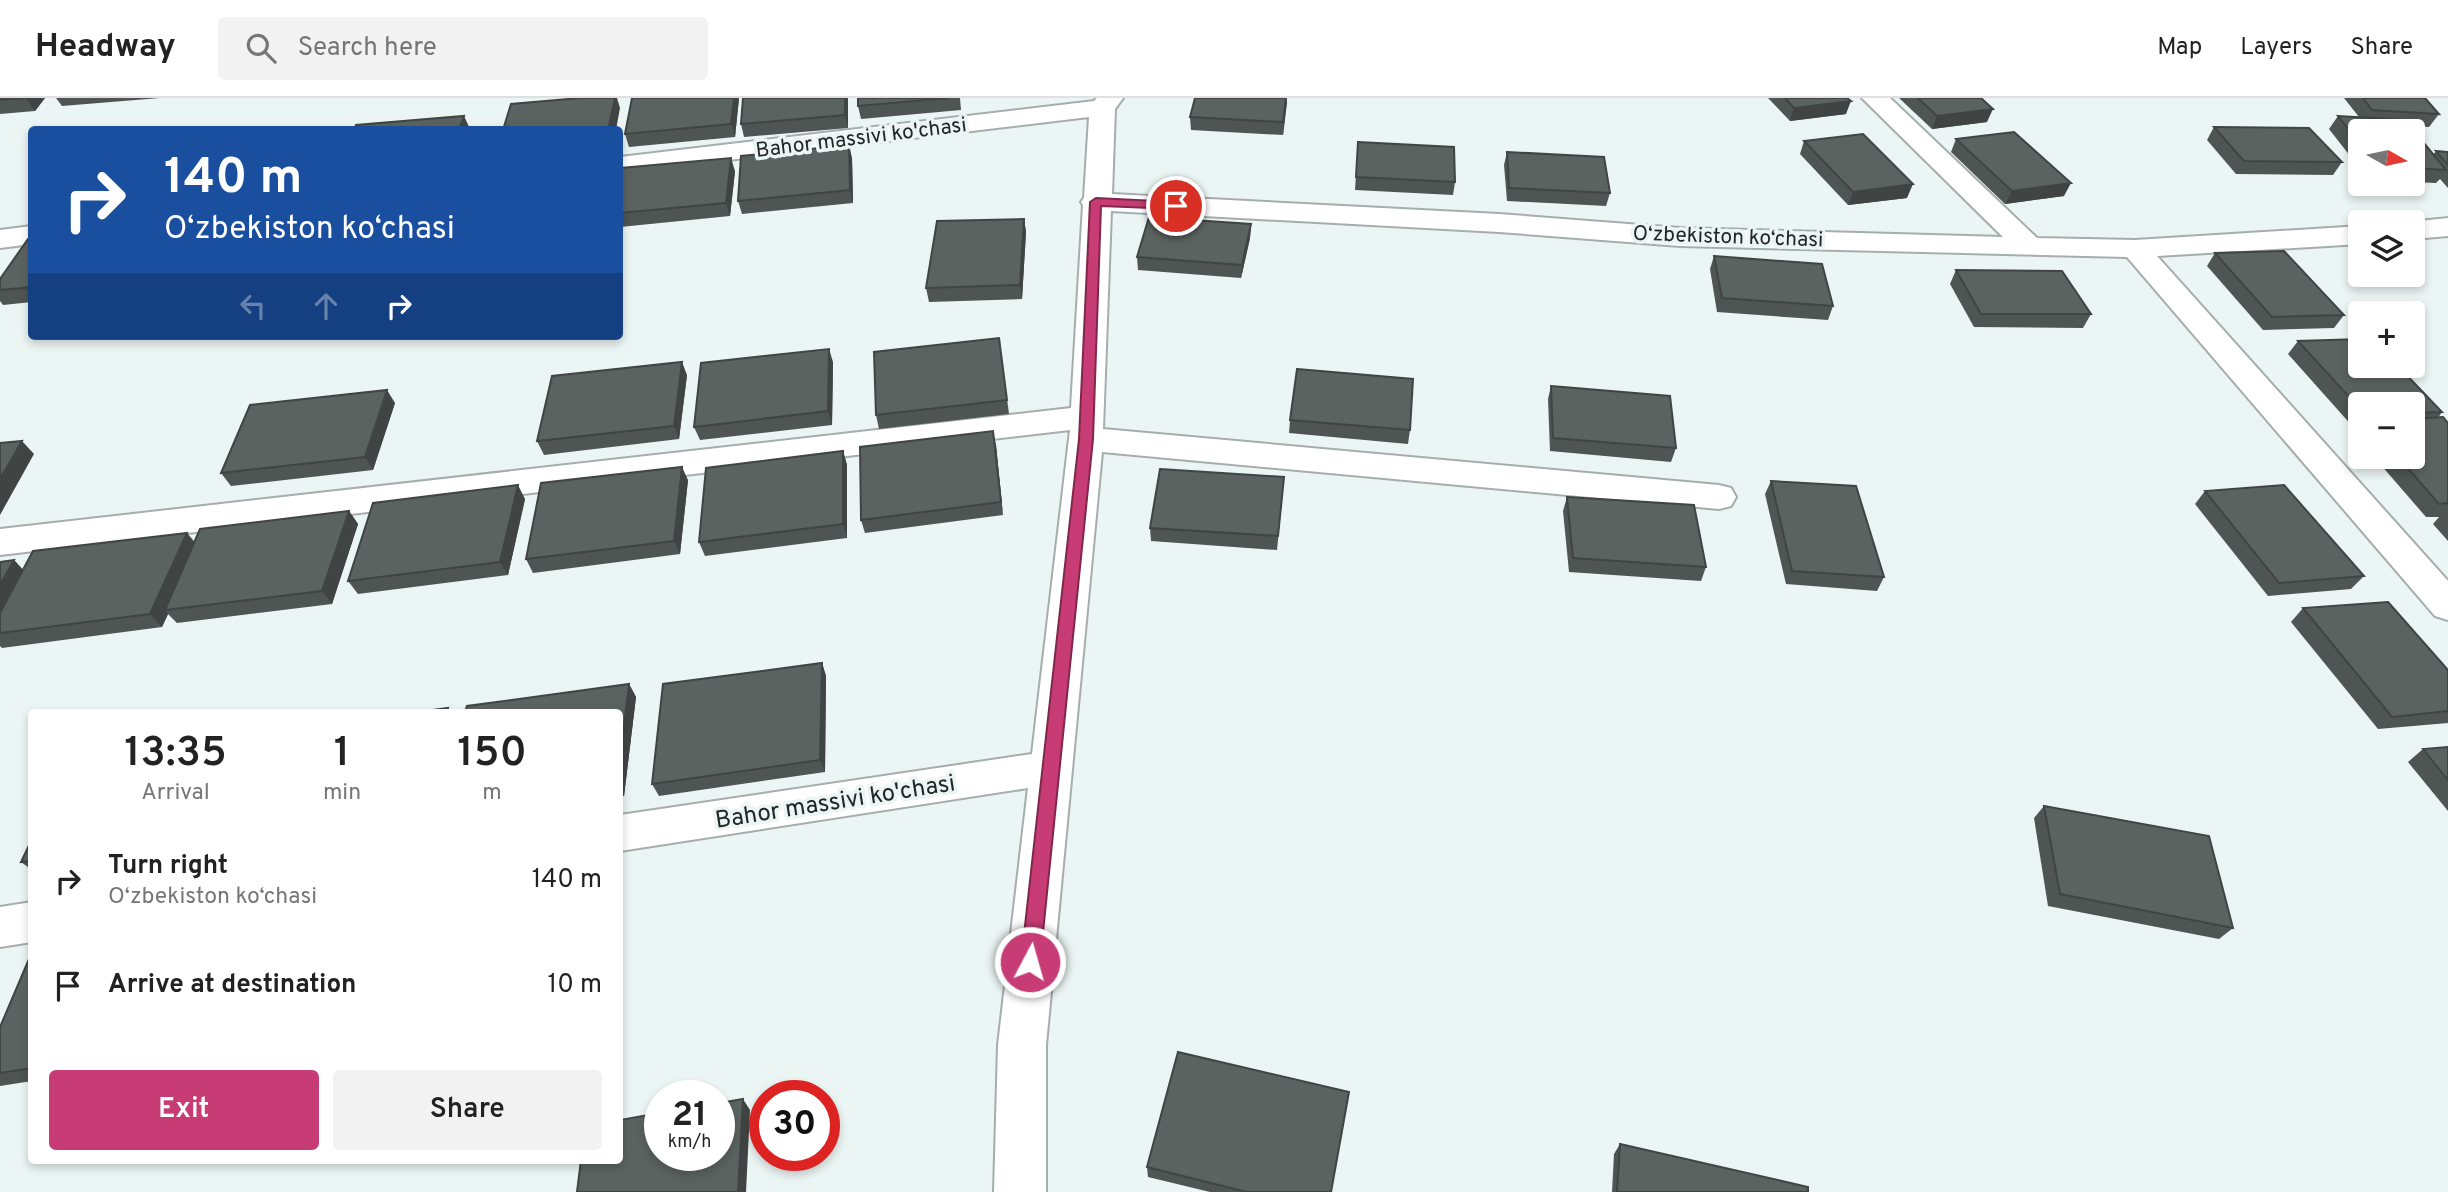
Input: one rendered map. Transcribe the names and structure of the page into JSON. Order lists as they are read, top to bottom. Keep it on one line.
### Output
{"streets":{"street":["Bahor massivi ko'chasi","O‘zbekiston ko‘chasi"]},"north":"right","page":{"header":"Headway","search":"Search here","nav":["Map","Layers","Share"],"map_buttons":["+","−"],"turn":["140 m","O‘zbekiston ko‘chasi"],"eta":["13:35","Arrival","1","min","150","m"],"list":[{"name":"Turn right","note":"O‘zbekiston ko‘chasi","value":"140 m"},{"name":"Arrive at destination","value":"10 m"}],"buttons":["Exit","Share"],"speed":"21 km/h","limit":"30"}}
